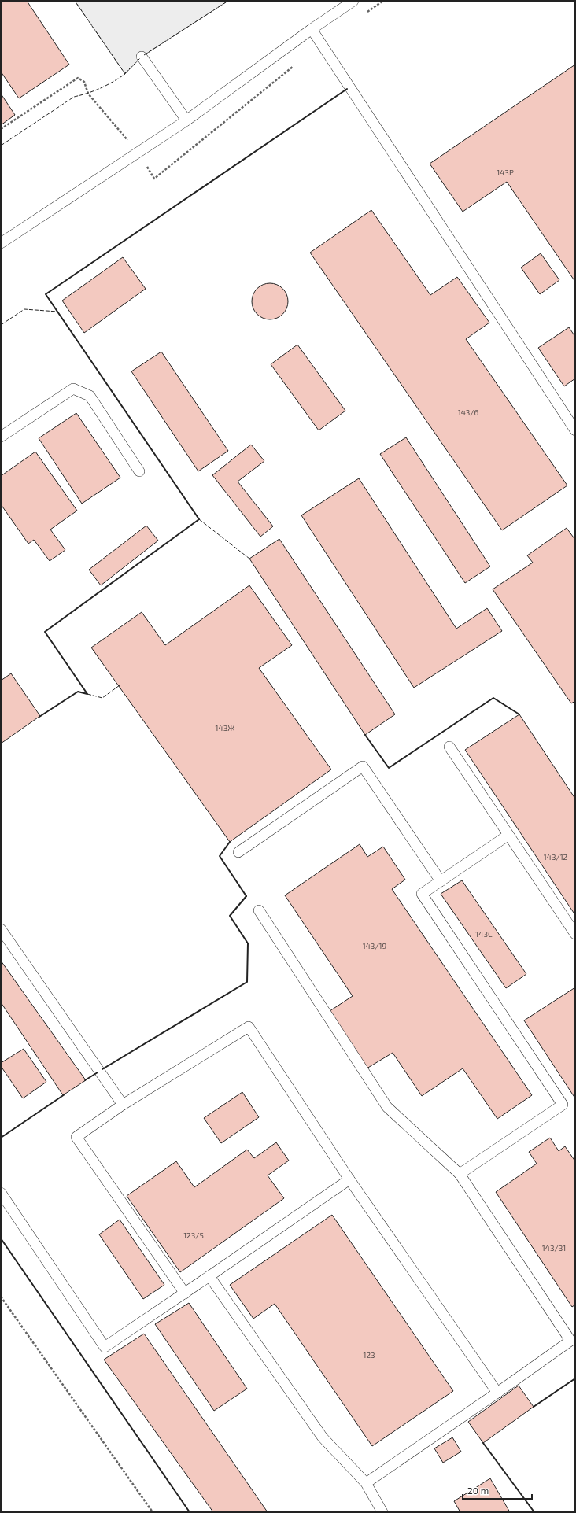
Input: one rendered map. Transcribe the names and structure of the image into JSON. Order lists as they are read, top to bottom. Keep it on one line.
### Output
{"house_numbers":["143Р","143/6","143Ж","143/12","143С","143/19","123/5","143/31","123"],"scale_bar":"20 m"}
